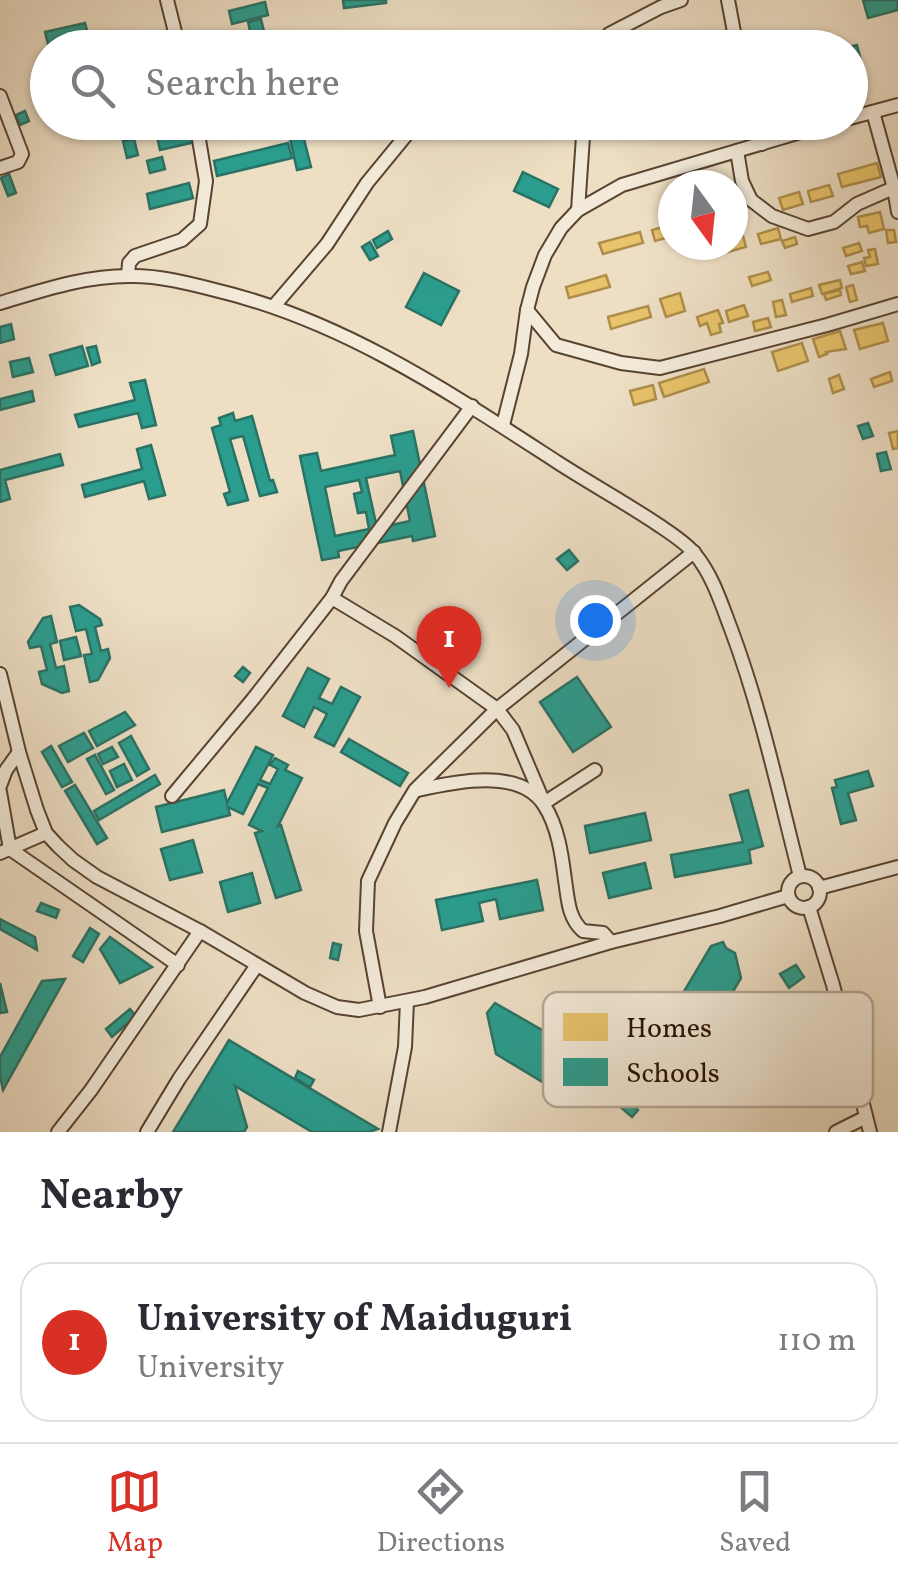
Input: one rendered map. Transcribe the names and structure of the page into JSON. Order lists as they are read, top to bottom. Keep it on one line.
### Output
{"legend":["Homes","Schools"],"north":"bottom","page":{"search":"Search here","pins":"1","heading":"Nearby","list":[{"mark":"1","name":"University of Maiduguri","note":"University","value":"110 m"}],"nav":["Map","Directions","Saved"]}}
